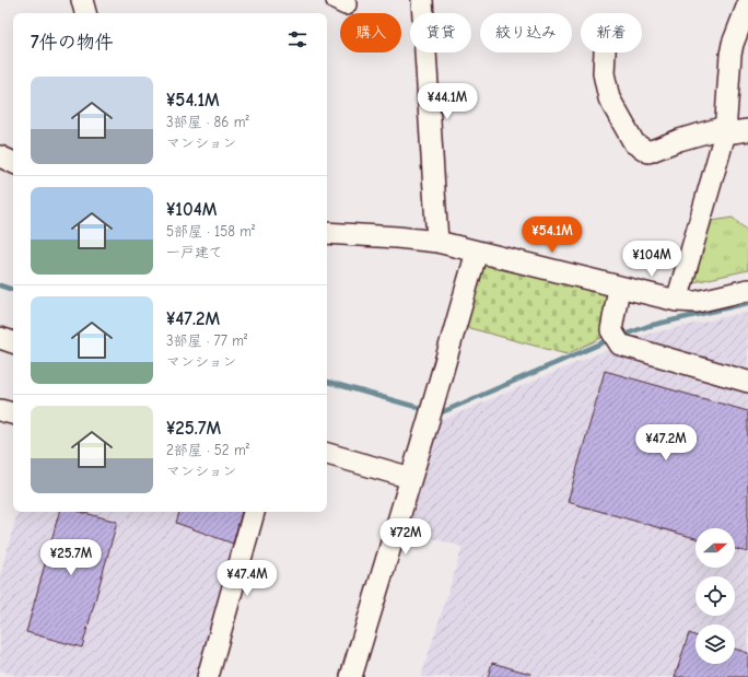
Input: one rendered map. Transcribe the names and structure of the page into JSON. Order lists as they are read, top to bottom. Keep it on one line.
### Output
{"north":"right","page":{"chip":["購入","賃貸","絞り込み","新着"],"heading":"7件の物件","list":[{"name":"¥54.1M","note":"3部屋 · 86 m² · マンション"},{"name":"¥104M","note":"5部屋 · 158 m² · 一戸建て"},{"name":"¥47.2M","note":"3部屋 · 77 m² · マンション"},{"name":"¥25.7M","note":"2部屋 · 52 m² · マンション"}],"price":["¥44.1M","¥54.1M","¥104M","¥47.2M","¥72M","¥25.7M","¥47.4M"]}}
